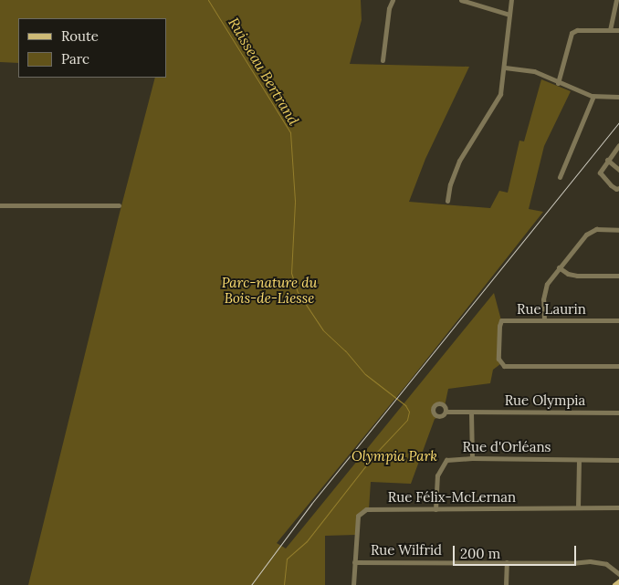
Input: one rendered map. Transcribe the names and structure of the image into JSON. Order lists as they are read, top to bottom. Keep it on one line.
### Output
{"streets":{"street":["Rue Laurin","Rue Olympia","Rue d'Orléans","Rue Félix-McLernan","Rue Wilfrid"]},"crossings":[["Rue d'Orléans","Rue Félix-McLernan"],["Rue Félix-McLernan","Rue Wilfrid"]],"water":["Ruisseau Bertrand"],"parks":["Parc-nature du Bois-de-Liesse","Olympia Park"],"legend":["Route","Parc"],"scale_bar":"200 m"}
